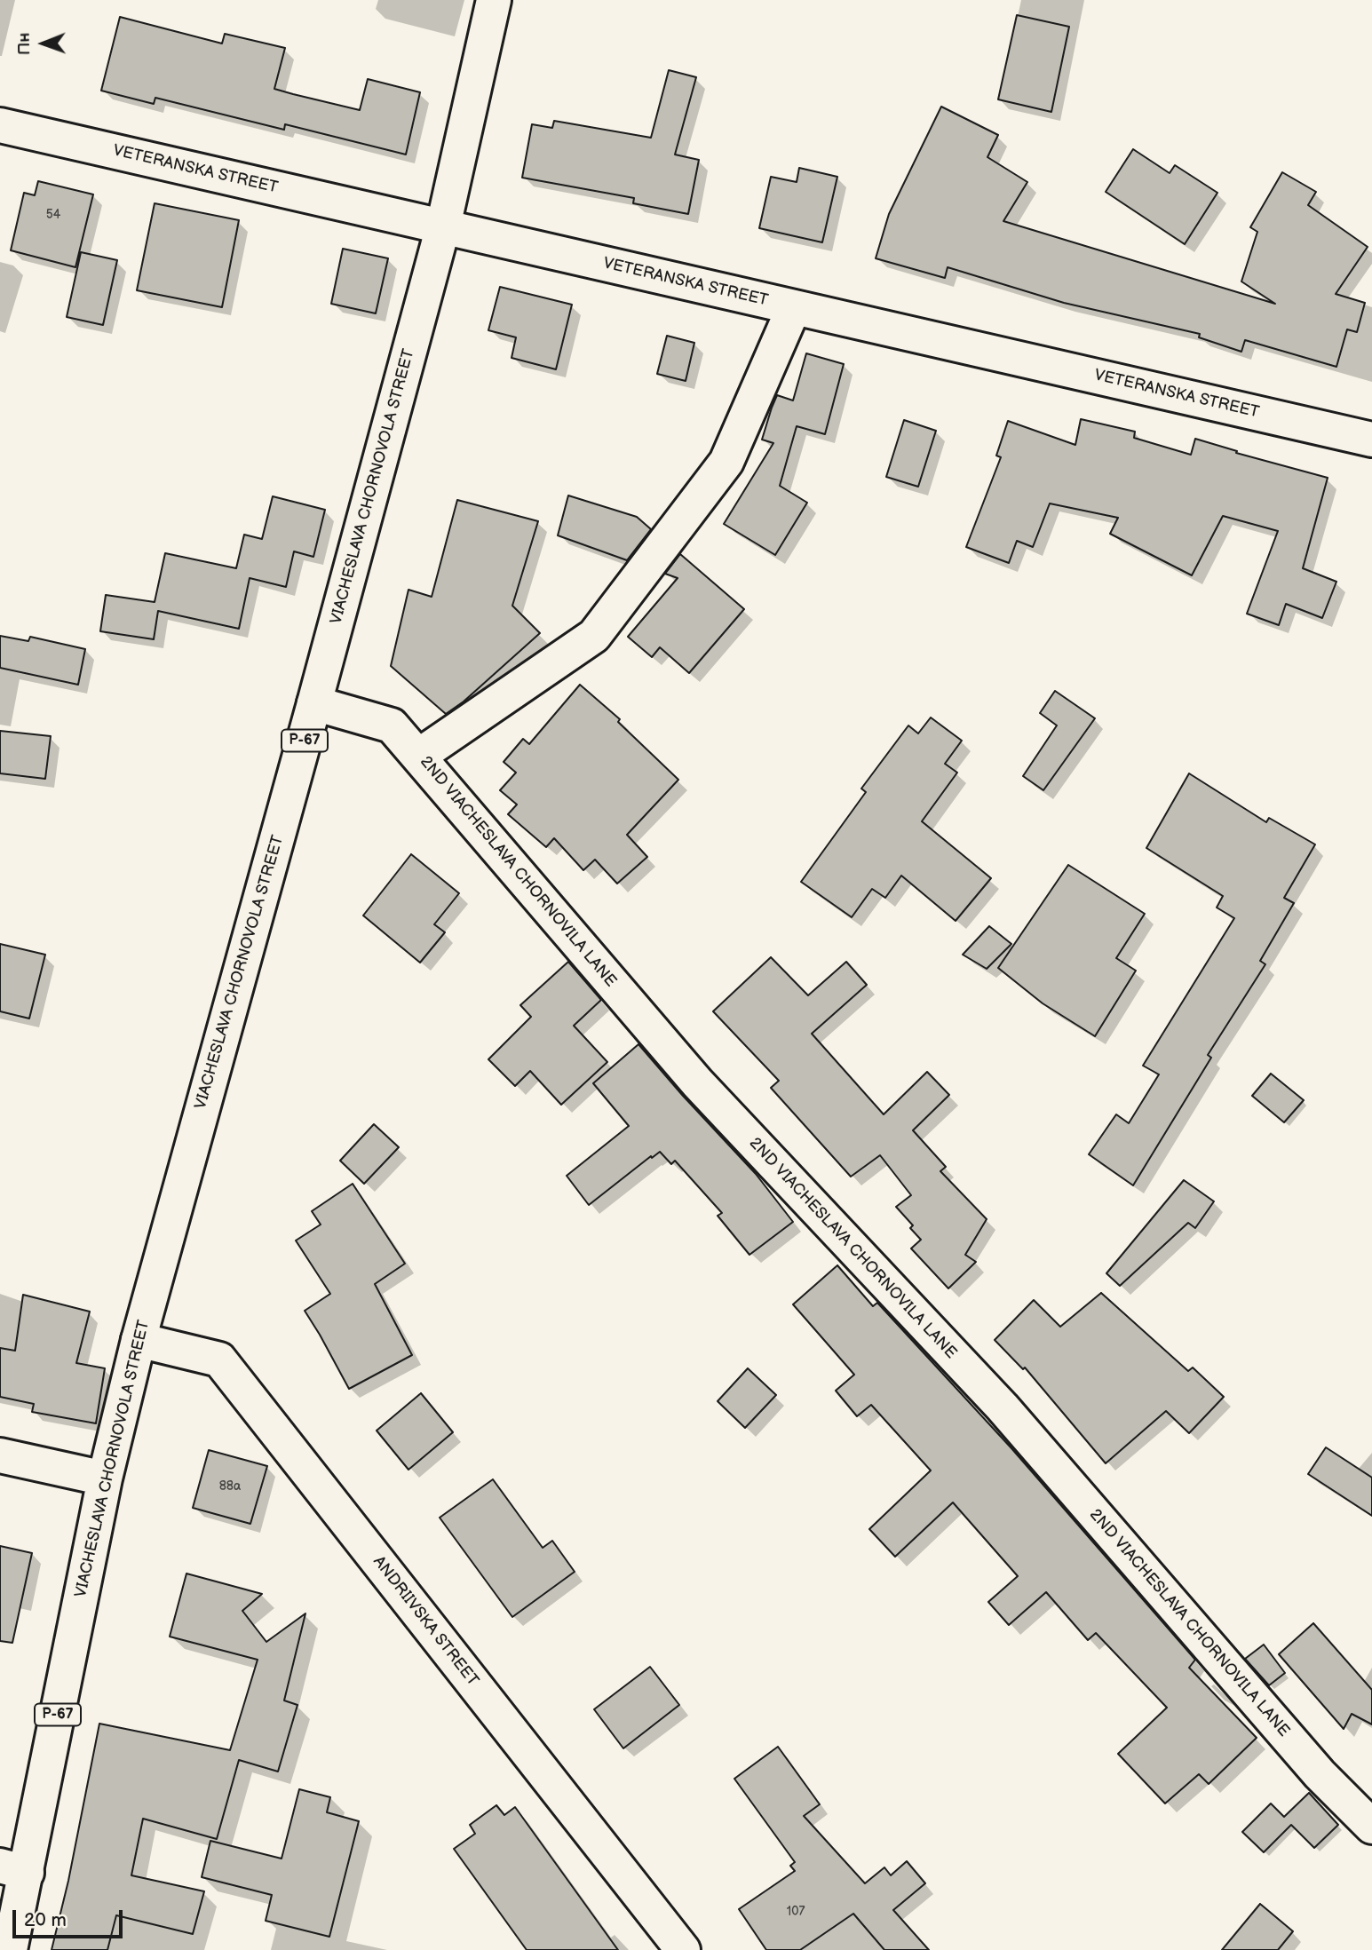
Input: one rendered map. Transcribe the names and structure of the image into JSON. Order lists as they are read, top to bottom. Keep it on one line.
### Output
{"streets":{"street":["VETERANSKA STREET","VIACHESLAVA CHORNOVOLA STREET","Р-67","2ND VIACHESLAVA CHORNOVILA LANE","ANDRIIVSKA STREET"]},"crossings":[["VETERANSKA STREET","VIACHESLAVA CHORNOVOLA STREET"],["VIACHESLAVA CHORNOVOLA STREET","2ND VIACHESLAVA CHORNOVILA LANE"],["VIACHESLAVA CHORNOVOLA STREET","ANDRIIVSKA STREET"]],"house_numbers":["54","88а","107"],"scale_bar":"20 m","north":"left"}
